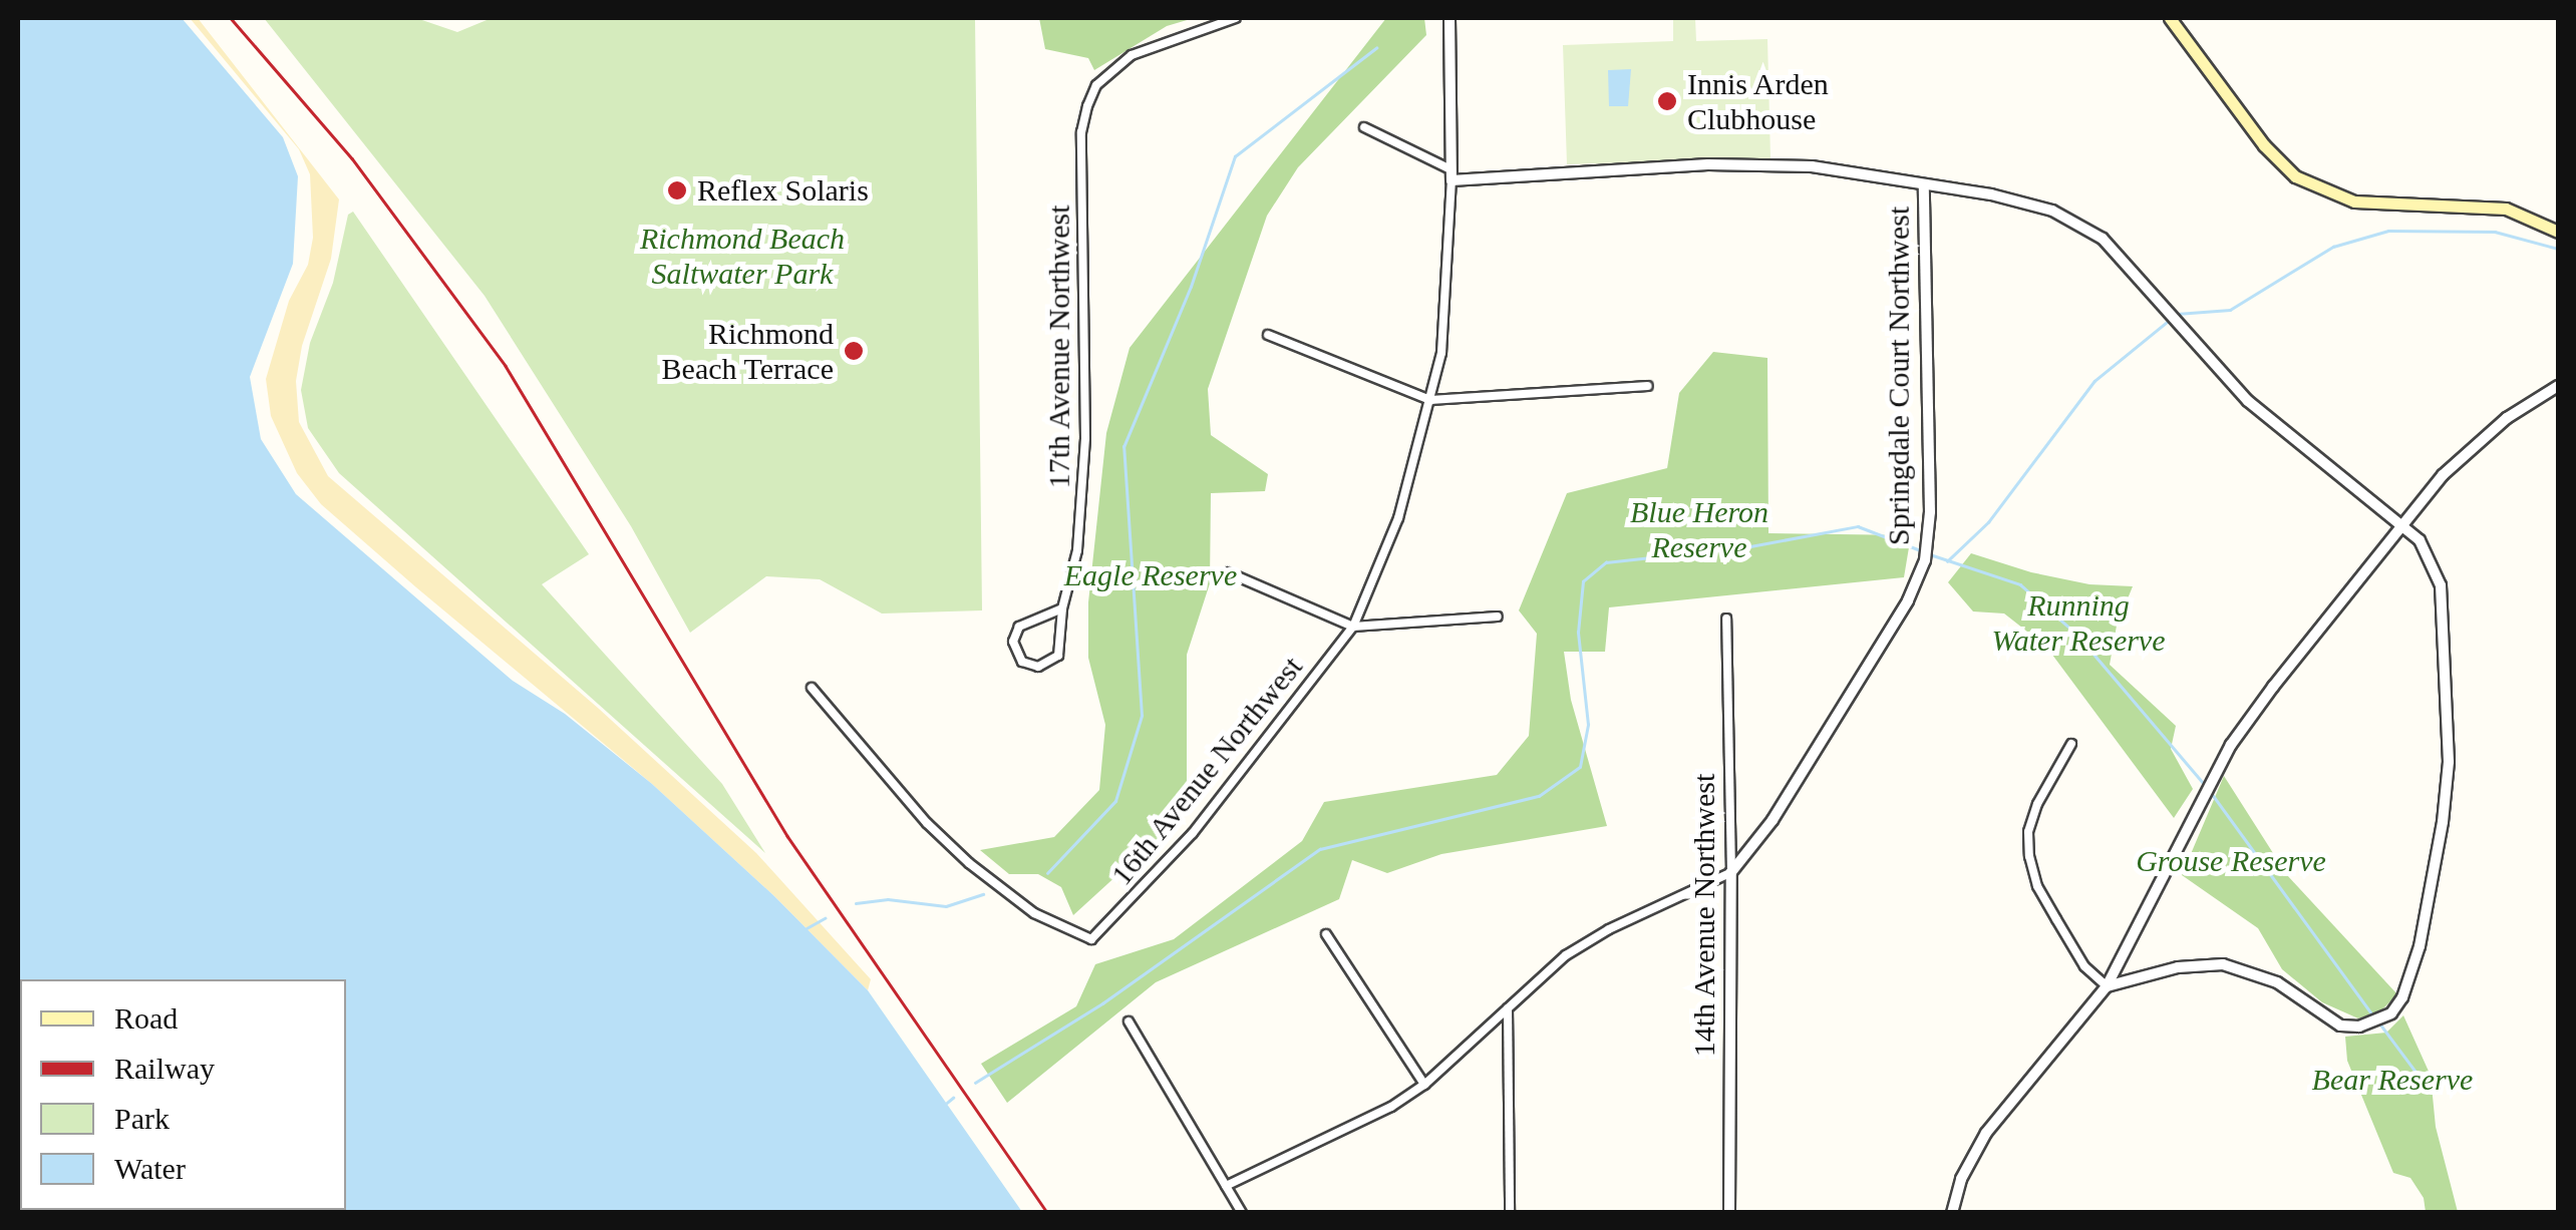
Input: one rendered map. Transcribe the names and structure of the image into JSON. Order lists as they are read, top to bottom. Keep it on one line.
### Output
{"streets":{"street":["17th Avenue Northwest","Springdale Court Northwest","16th Avenue Northwest","14th Avenue Northwest"]},"crossings":[["Springdale Court Northwest","14th Avenue Northwest"]],"parks":["Richmond Beach Saltwater Park","Blue Heron Reserve","Eagle Reserve","Running Water Reserve","Grouse Reserve","Bear Reserve"],"places":["Innis Arden Clubhouse","Reflex Solaris","Richmond Beach Terrace"],"legend":["Road","Railway","Park","Water"]}
